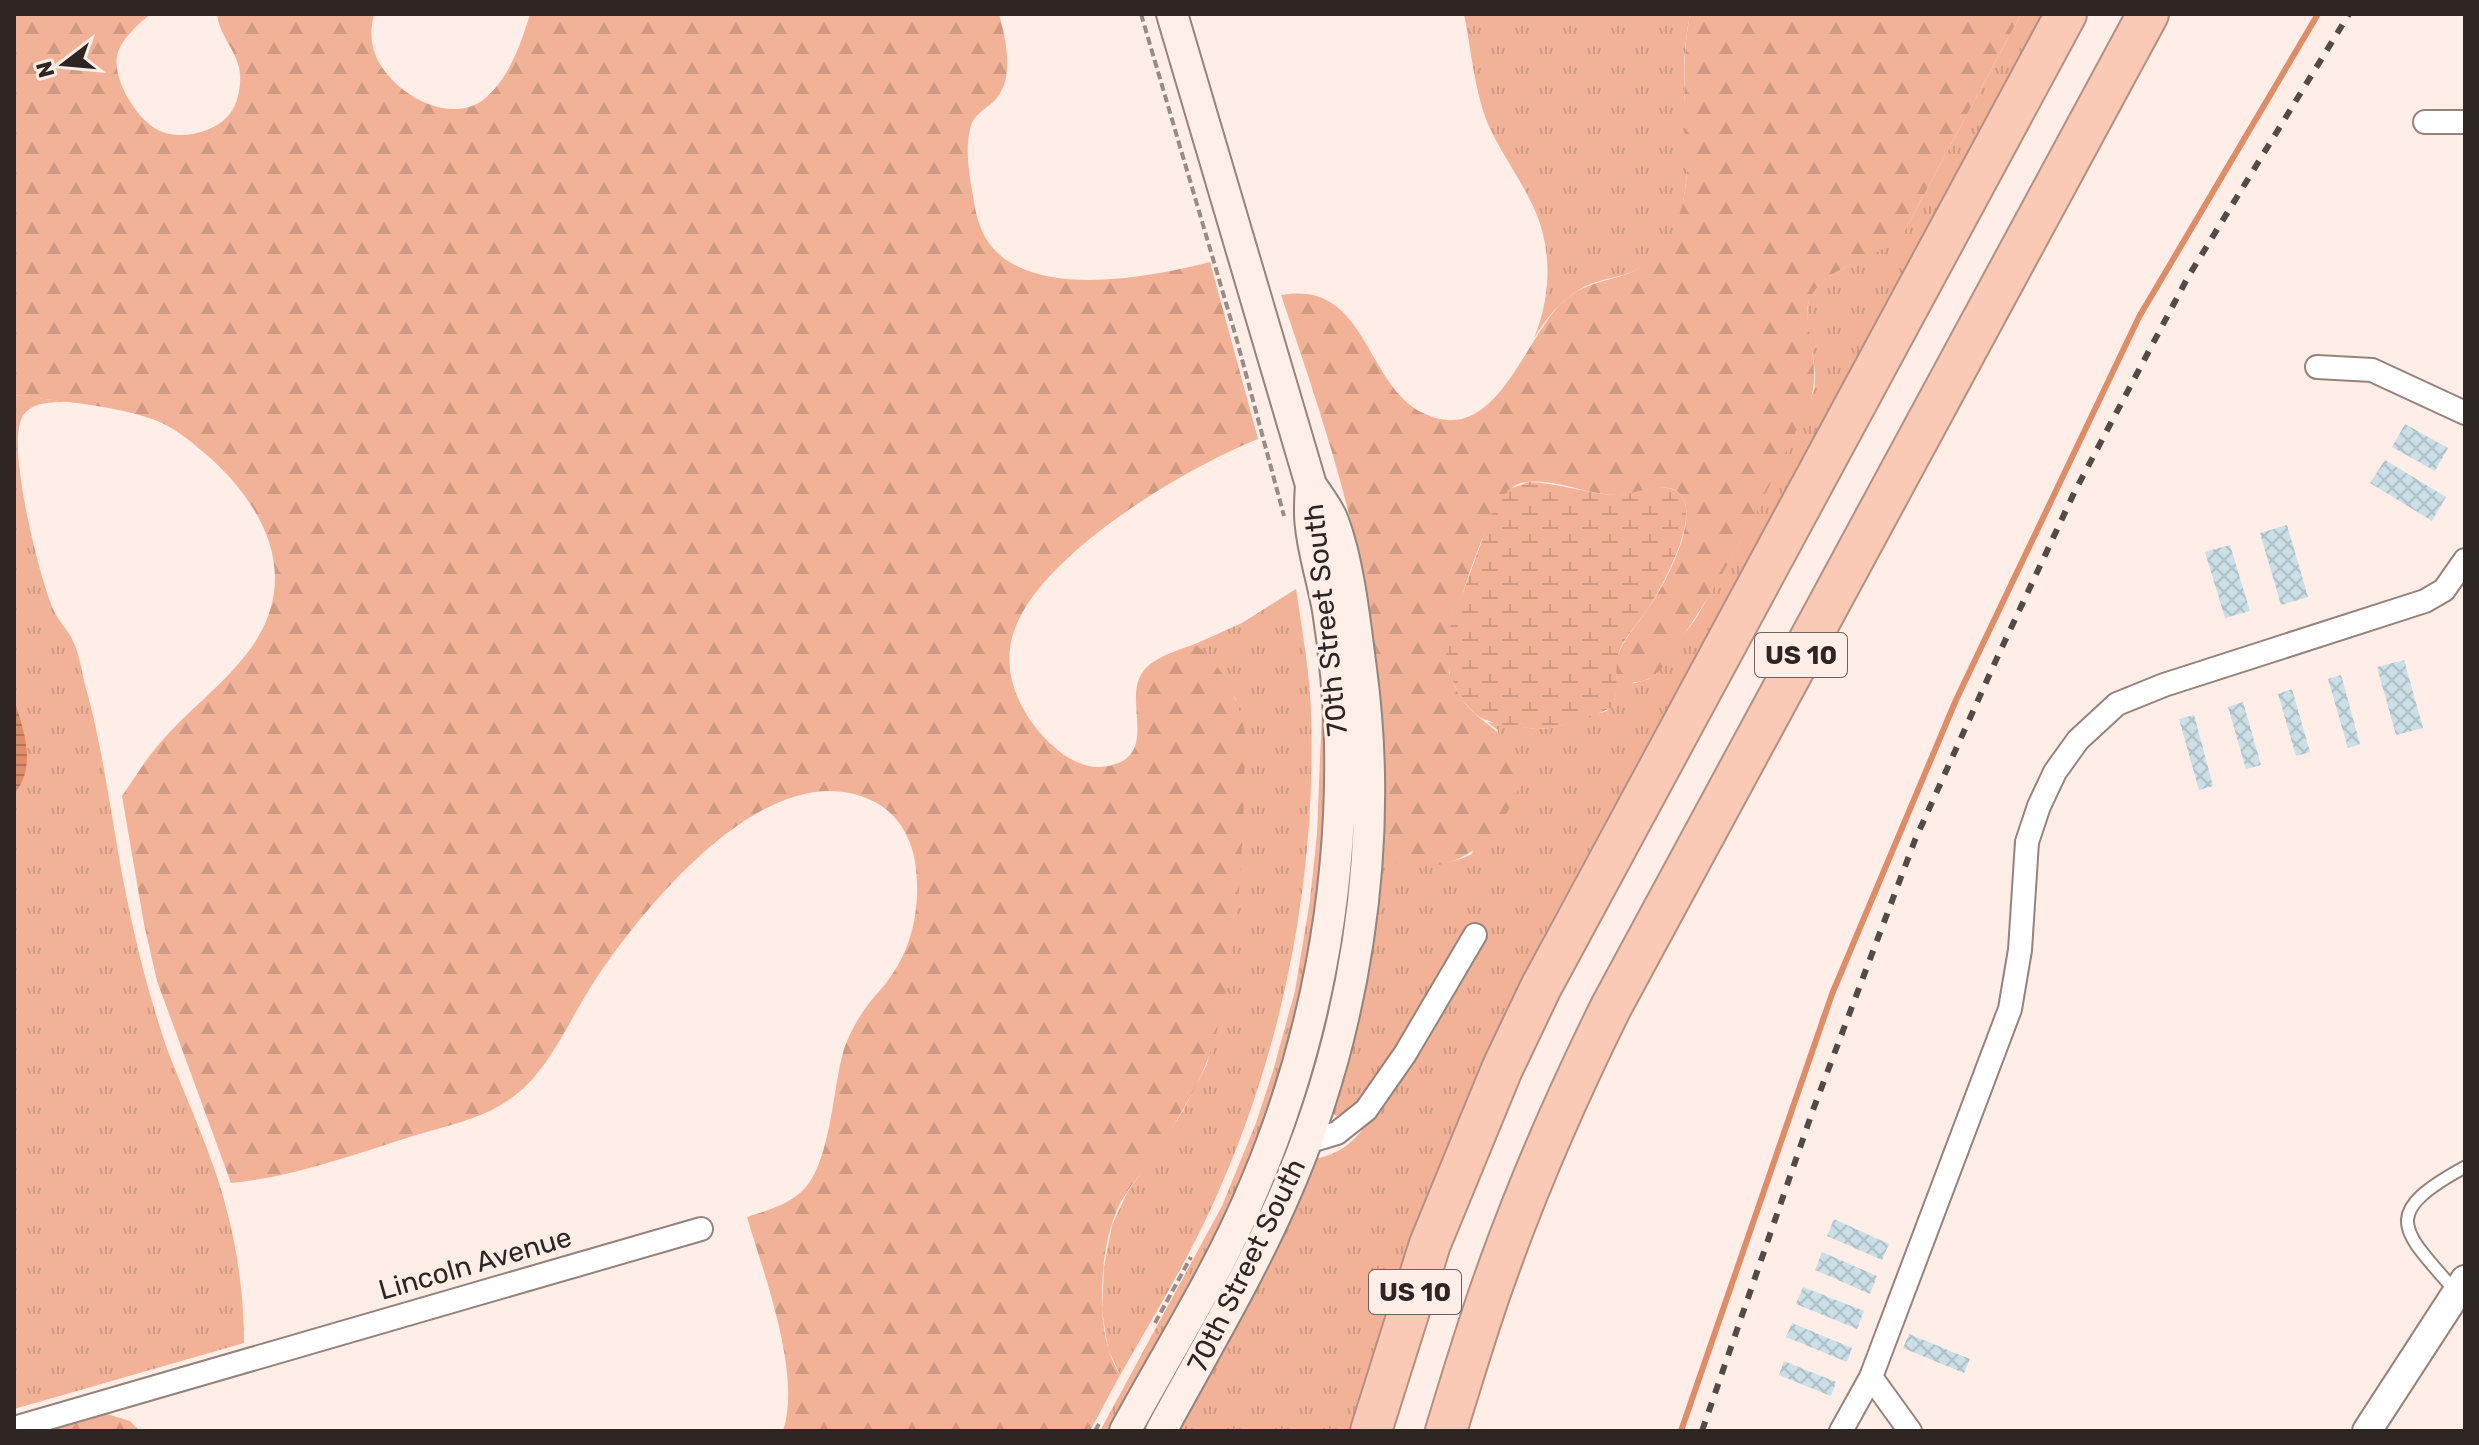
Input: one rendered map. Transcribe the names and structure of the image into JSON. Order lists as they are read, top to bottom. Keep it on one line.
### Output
{"streets":{"highway":["US 10"],"main road":["70th Street South"],"street":["Lincoln Avenue"]},"north":"left"}
